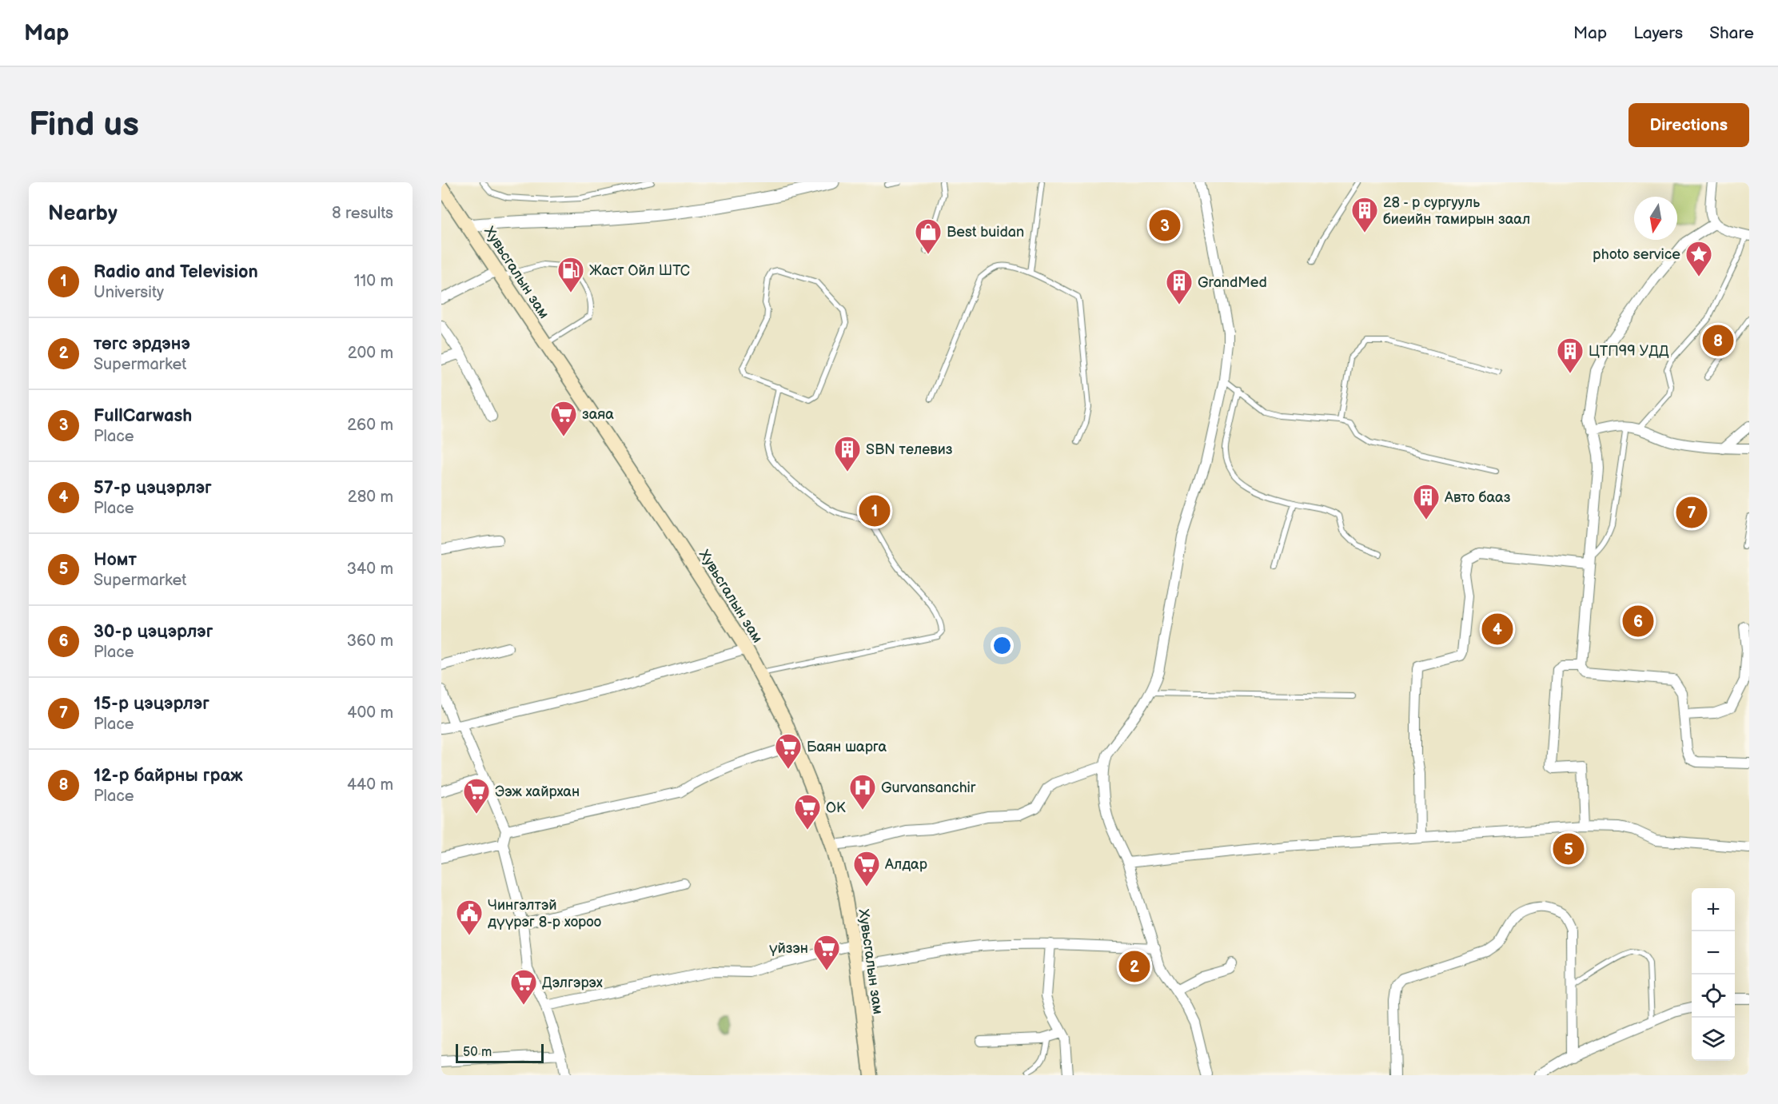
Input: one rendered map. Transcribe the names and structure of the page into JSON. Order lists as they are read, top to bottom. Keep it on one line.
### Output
{"streets":{"main road":["Хувьсгалын зам"]},"places":{"building":["28 - р сургууль биеийн тамирын заал","GrandMed","ЦТП99 УДД","SBN телевиз","Авто бааз"],"shop":["Best buidan"],"place":["photo service"],"fuel station":["Жаст Ойл ШТС"],"supermarket":["заяа","Баян шарга","Ээж хайрхан","ОК","Алдар","үйзэн","Дэлгэрэх"],"hospital":["Gurvansanchir"],"public building":["Чингэлтэй дүүрэг 8-р хороо"]},"scale_bar":"50 m","north":"bottom","page":{"header":"Map","nav":["Map","Layers","Share"],"buttons":"Directions","title":"Find us","heading":["Nearby","8 results"],"pins":["3","8","1","7","6","4","5","2"],"list":[{"mark":"1","name":"Radio and Television","note":"University","value":"110 m"},{"mark":"2","name":"төгс эрдэнэ","note":"Supermarket","value":"200 m"},{"mark":"3","name":"FullCarwash","note":"Place","value":"260 m"},{"mark":"4","name":"57-р цэцэрлэг","note":"Place","value":"280 m"},{"mark":"5","name":"Номт","note":"Supermarket","value":"340 m"},{"mark":"6","name":"30-р цэцэрлэг","note":"Place","value":"360 m"},{"mark":"7","name":"15-р цэцэрлэг","note":"Place","value":"400 m"},{"mark":"8","name":"12-р байрны граж","note":"Place","value":"440 m"}],"map_buttons":["+","−"],"scale":"50 m"}}
